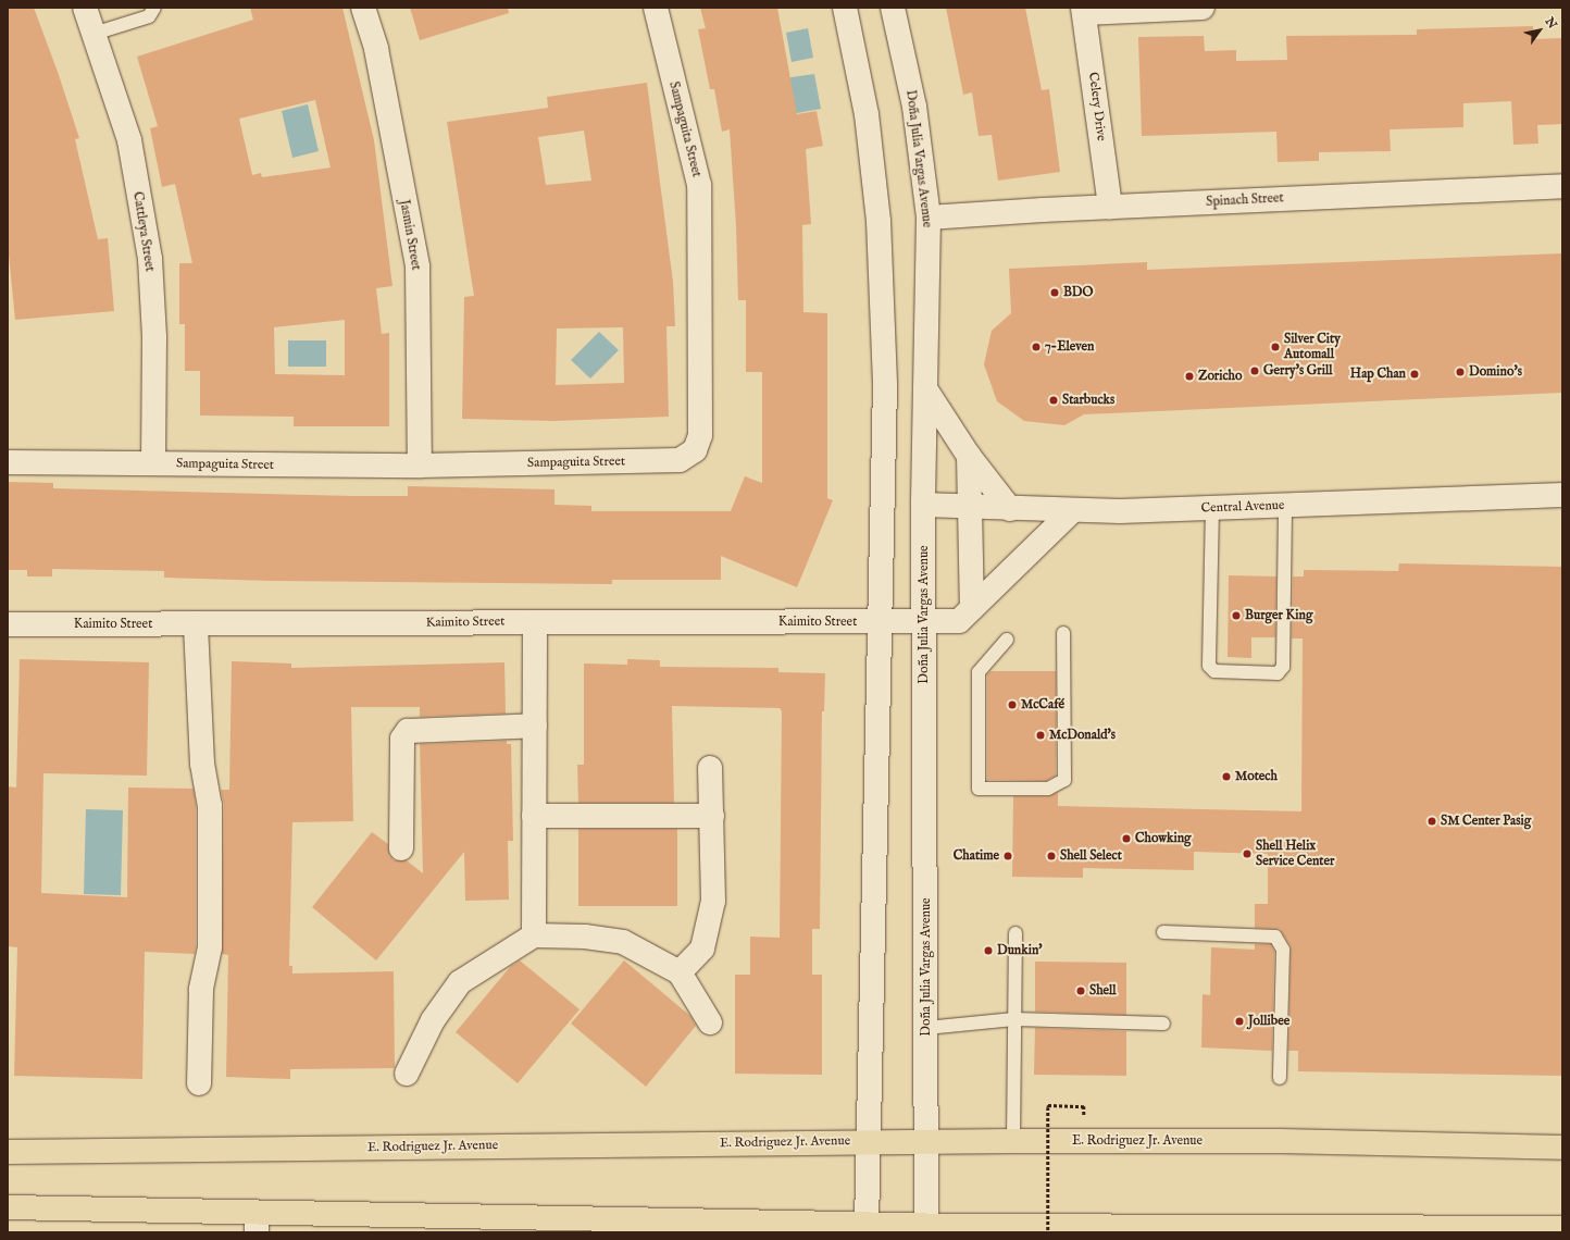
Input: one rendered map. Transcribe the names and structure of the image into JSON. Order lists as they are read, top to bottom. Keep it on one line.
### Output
{"streets":{"main road":["E. Rodriguez Jr. Avenue"],"street":["Celery Drive","Sampaguita Street","Doña Julia Vargas Avenue","Spinach Street","Cattleya Street","Jasmin Street","Central Avenue","Kaimito Street"]},"crossings":[["Celery Drive","Spinach Street"],["Sampaguita Street","Cattleya Street"],["Sampaguita Street","Jasmin Street"],["Doña Julia Vargas Avenue","Spinach Street"],["Doña Julia Vargas Avenue","Central Avenue"],["Doña Julia Vargas Avenue","Kaimito Street"],["Doña Julia Vargas Avenue","E. Rodriguez Jr. Avenue"],["Central Avenue","Kaimito Street"]],"places":["BDO","7-Eleven","Silver City Automall","Gerry's Grill","Domino's","Hap Chan","Zoricho","Starbucks","Burger King","McCafé","McDonald's","Motech","SM Center Pasig","Chowking","Shell Helix Service Center","Chatime","Shell Select","Dunkin'","Shell","Jollibee"],"north":"top right"}
